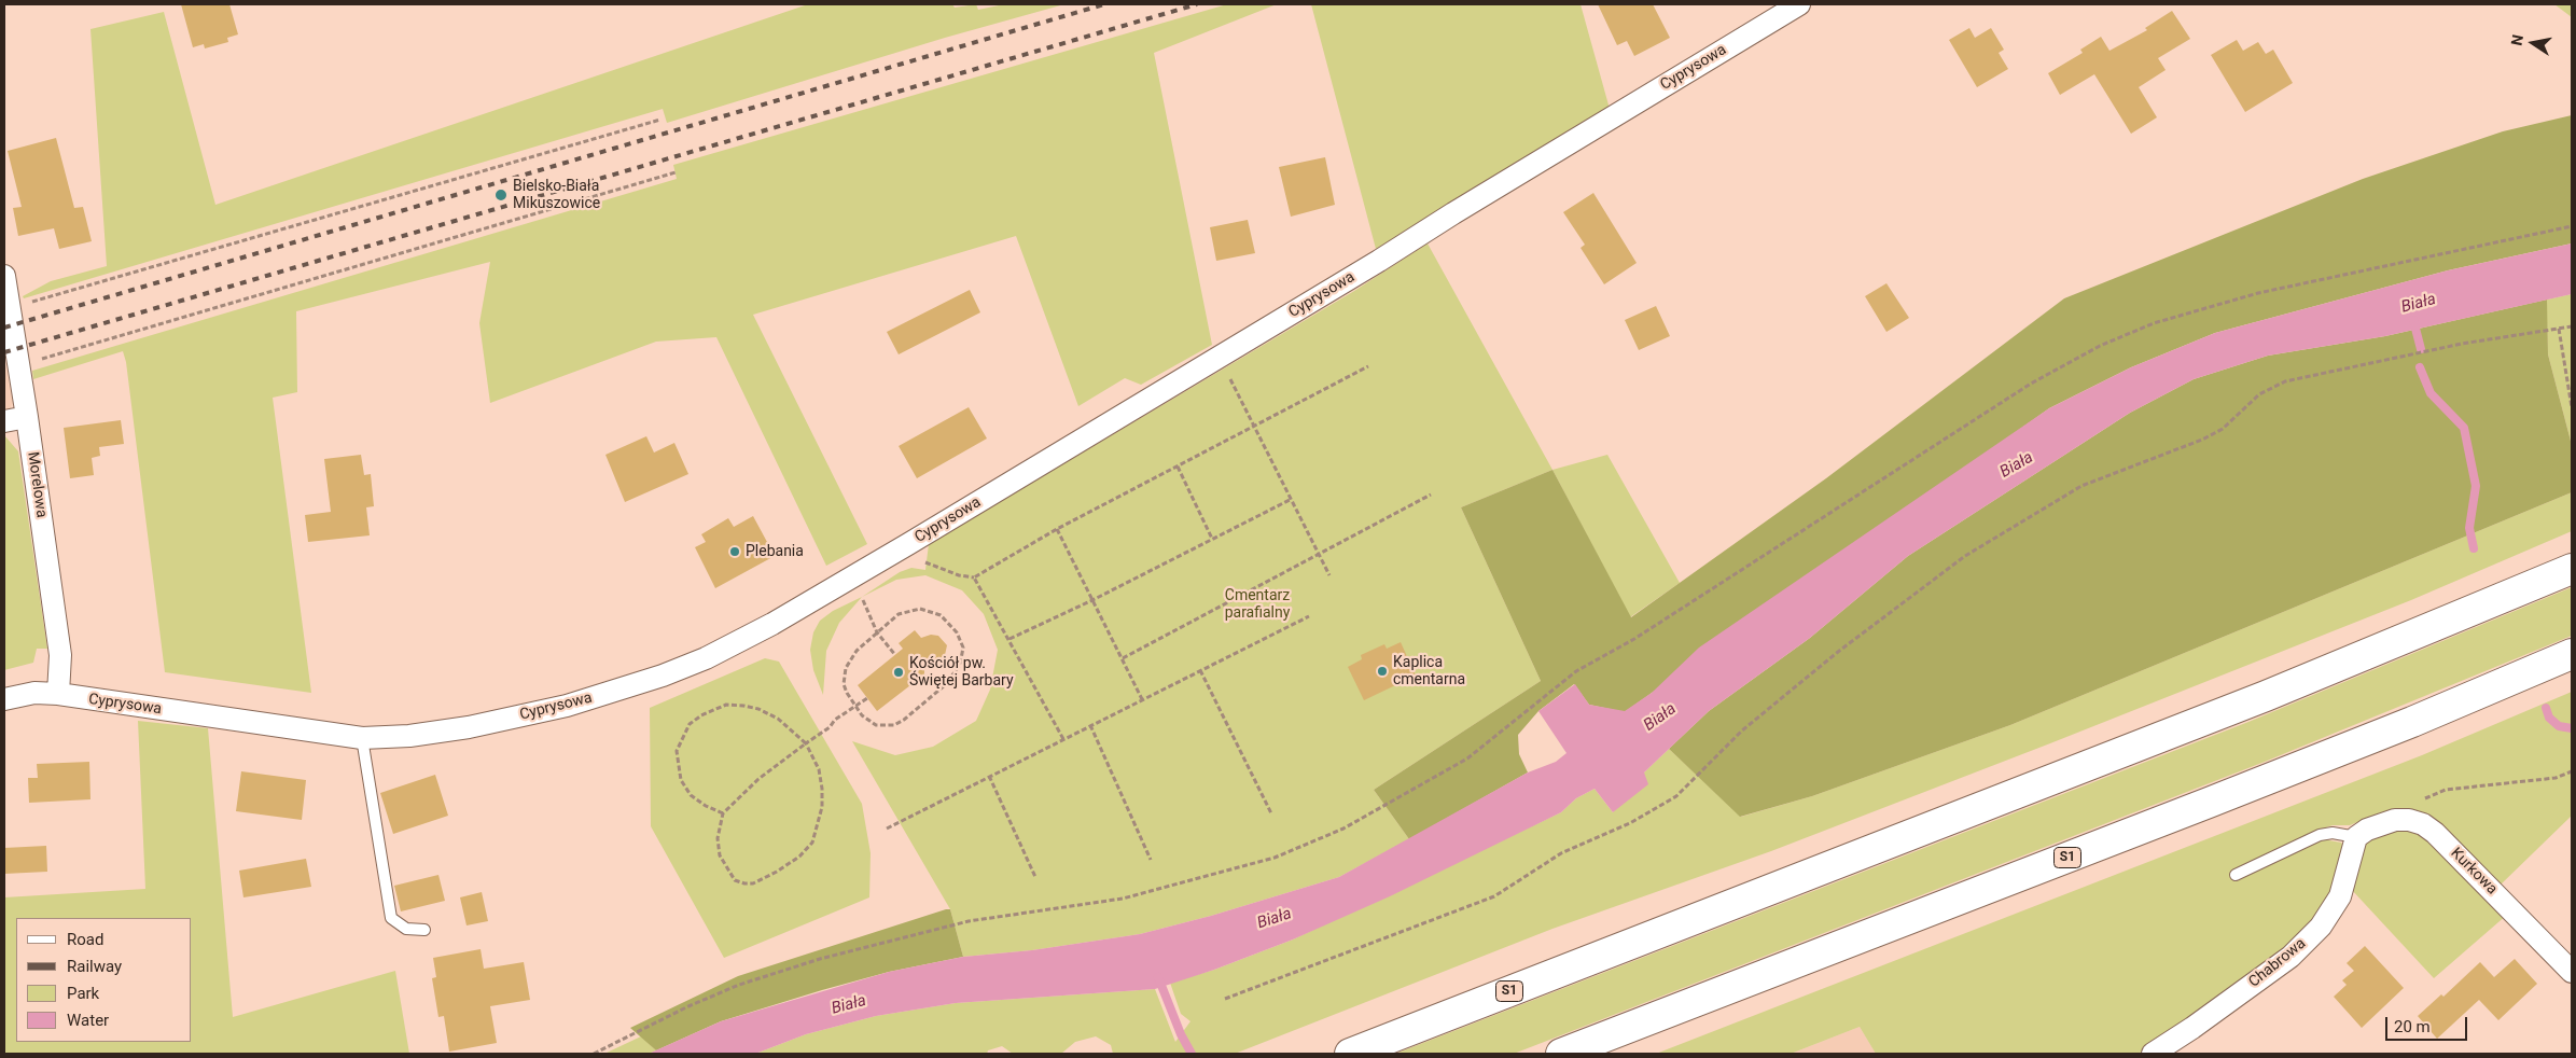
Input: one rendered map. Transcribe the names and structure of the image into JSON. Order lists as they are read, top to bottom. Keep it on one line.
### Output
{"streets":{"highway":["S1"],"street":["Cyprysowa","Morelowa","Kurkowa","Chabrowa"]},"crossings":[["Cyprysowa","Morelowa"]],"water":["Biała"],"parks":["Cmentarz parafialny"],"places":["Bielsko-Biała Mikuszowice","Plebania","Kaplica cmentarna","Kościół pw. Świętej Barbary"],"legend":["Road","Railway","Park","Water"],"scale_bar":"20 m","north":"left"}
